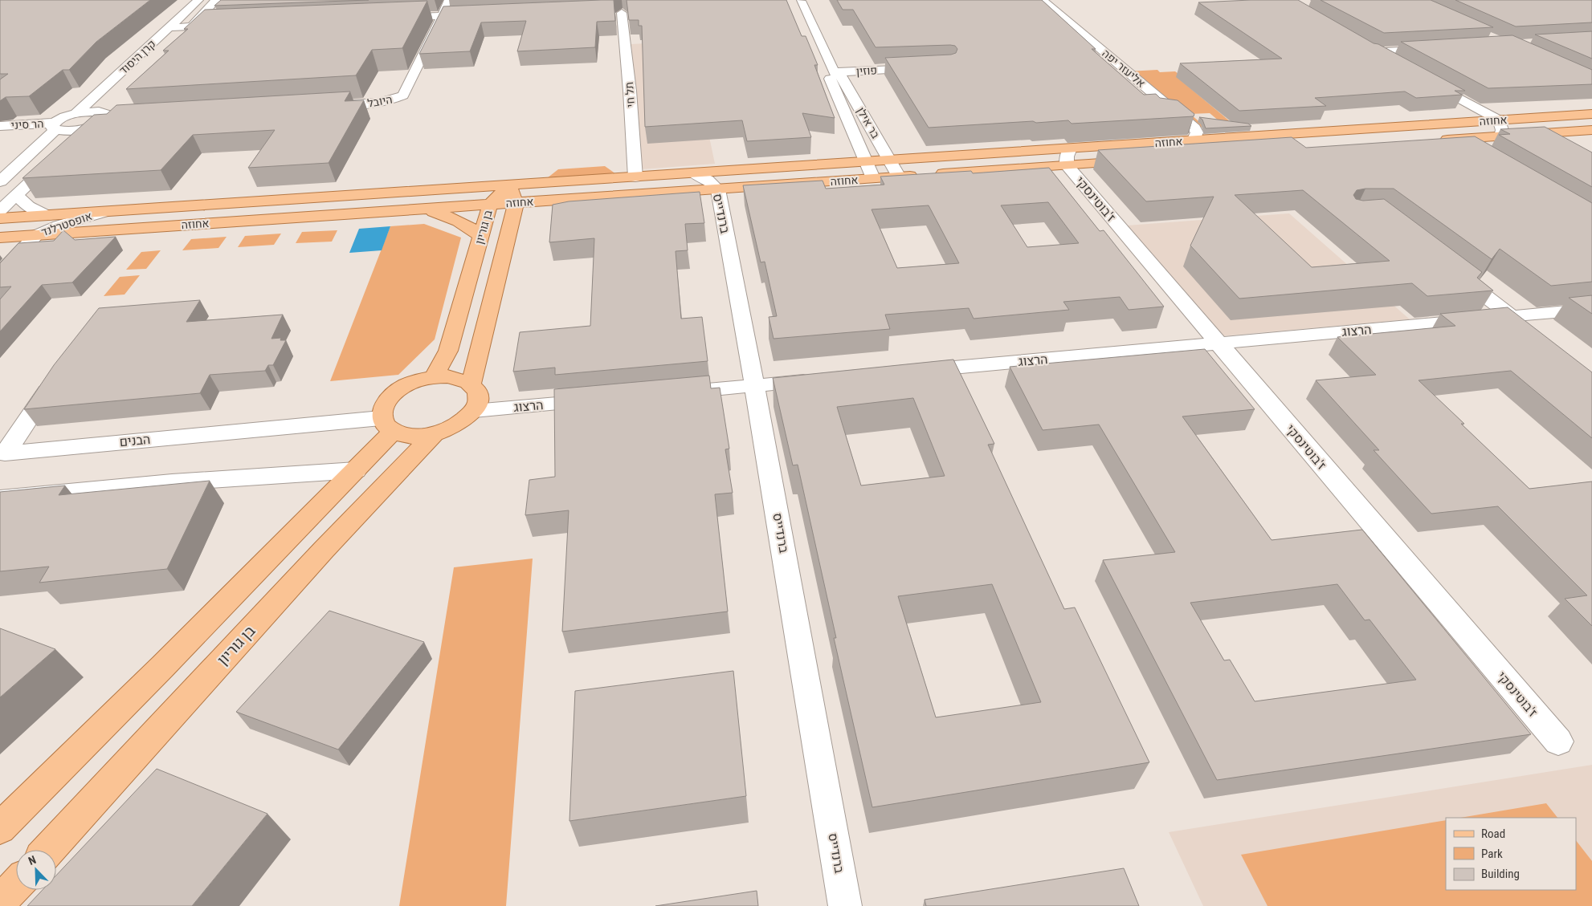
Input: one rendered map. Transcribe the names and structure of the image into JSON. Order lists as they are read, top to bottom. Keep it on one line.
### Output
{"streets":{"main road":["אחוזה","בן גוריון"],"street":["קרן היסוד","אליעזר יפה","פוזין","תל חי","היובל","בר אילן","הר סיני","ז'בוטינסקי","ברנדייס","אופסטרלנד","הרצוג","הבנים"]},"crossings":[["אליעזר יפה","אחוזה"],["פוזין","בר אילן"],["תל חי","אחוזה"],["אחוזה","בר אילן"],["אחוזה","ז'בוטינסקי"],["אחוזה","ברנדייס"],["אחוזה","אופסטרלנד"],["אחוזה","בן גוריון"],["ז'בוטינסקי","הרצוג"],["בן גוריון","הרצוג"],["בן גוריון","הבנים"],["הרצוג","הבנים"]],"legend":["Road","Park","Building"],"north":"top left"}
